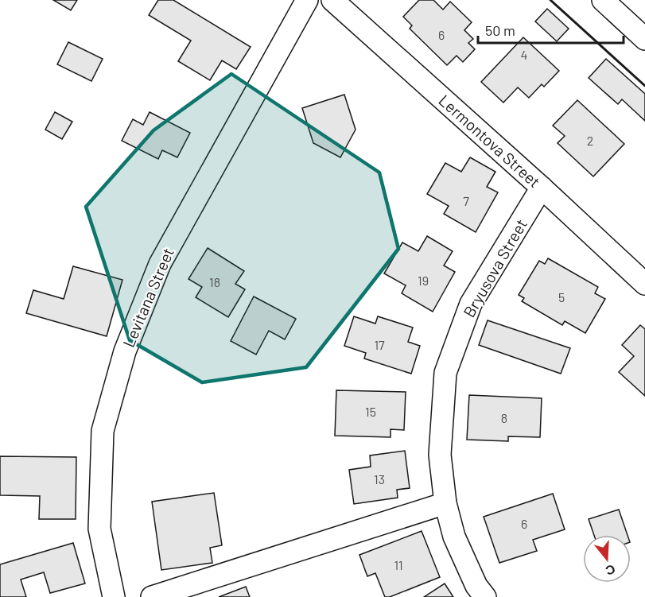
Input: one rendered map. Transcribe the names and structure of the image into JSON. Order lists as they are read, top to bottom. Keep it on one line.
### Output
{"streets":{"street":["Lermontova Street","Bryusova Street","Levitana Street"]},"crossings":[["Lermontova Street","Bryusova Street"]],"house_numbers":["6","4","2","7","19","18","5","17","15","8","13","6","11"],"scale_bar":"50 m","north":"bottom"}
